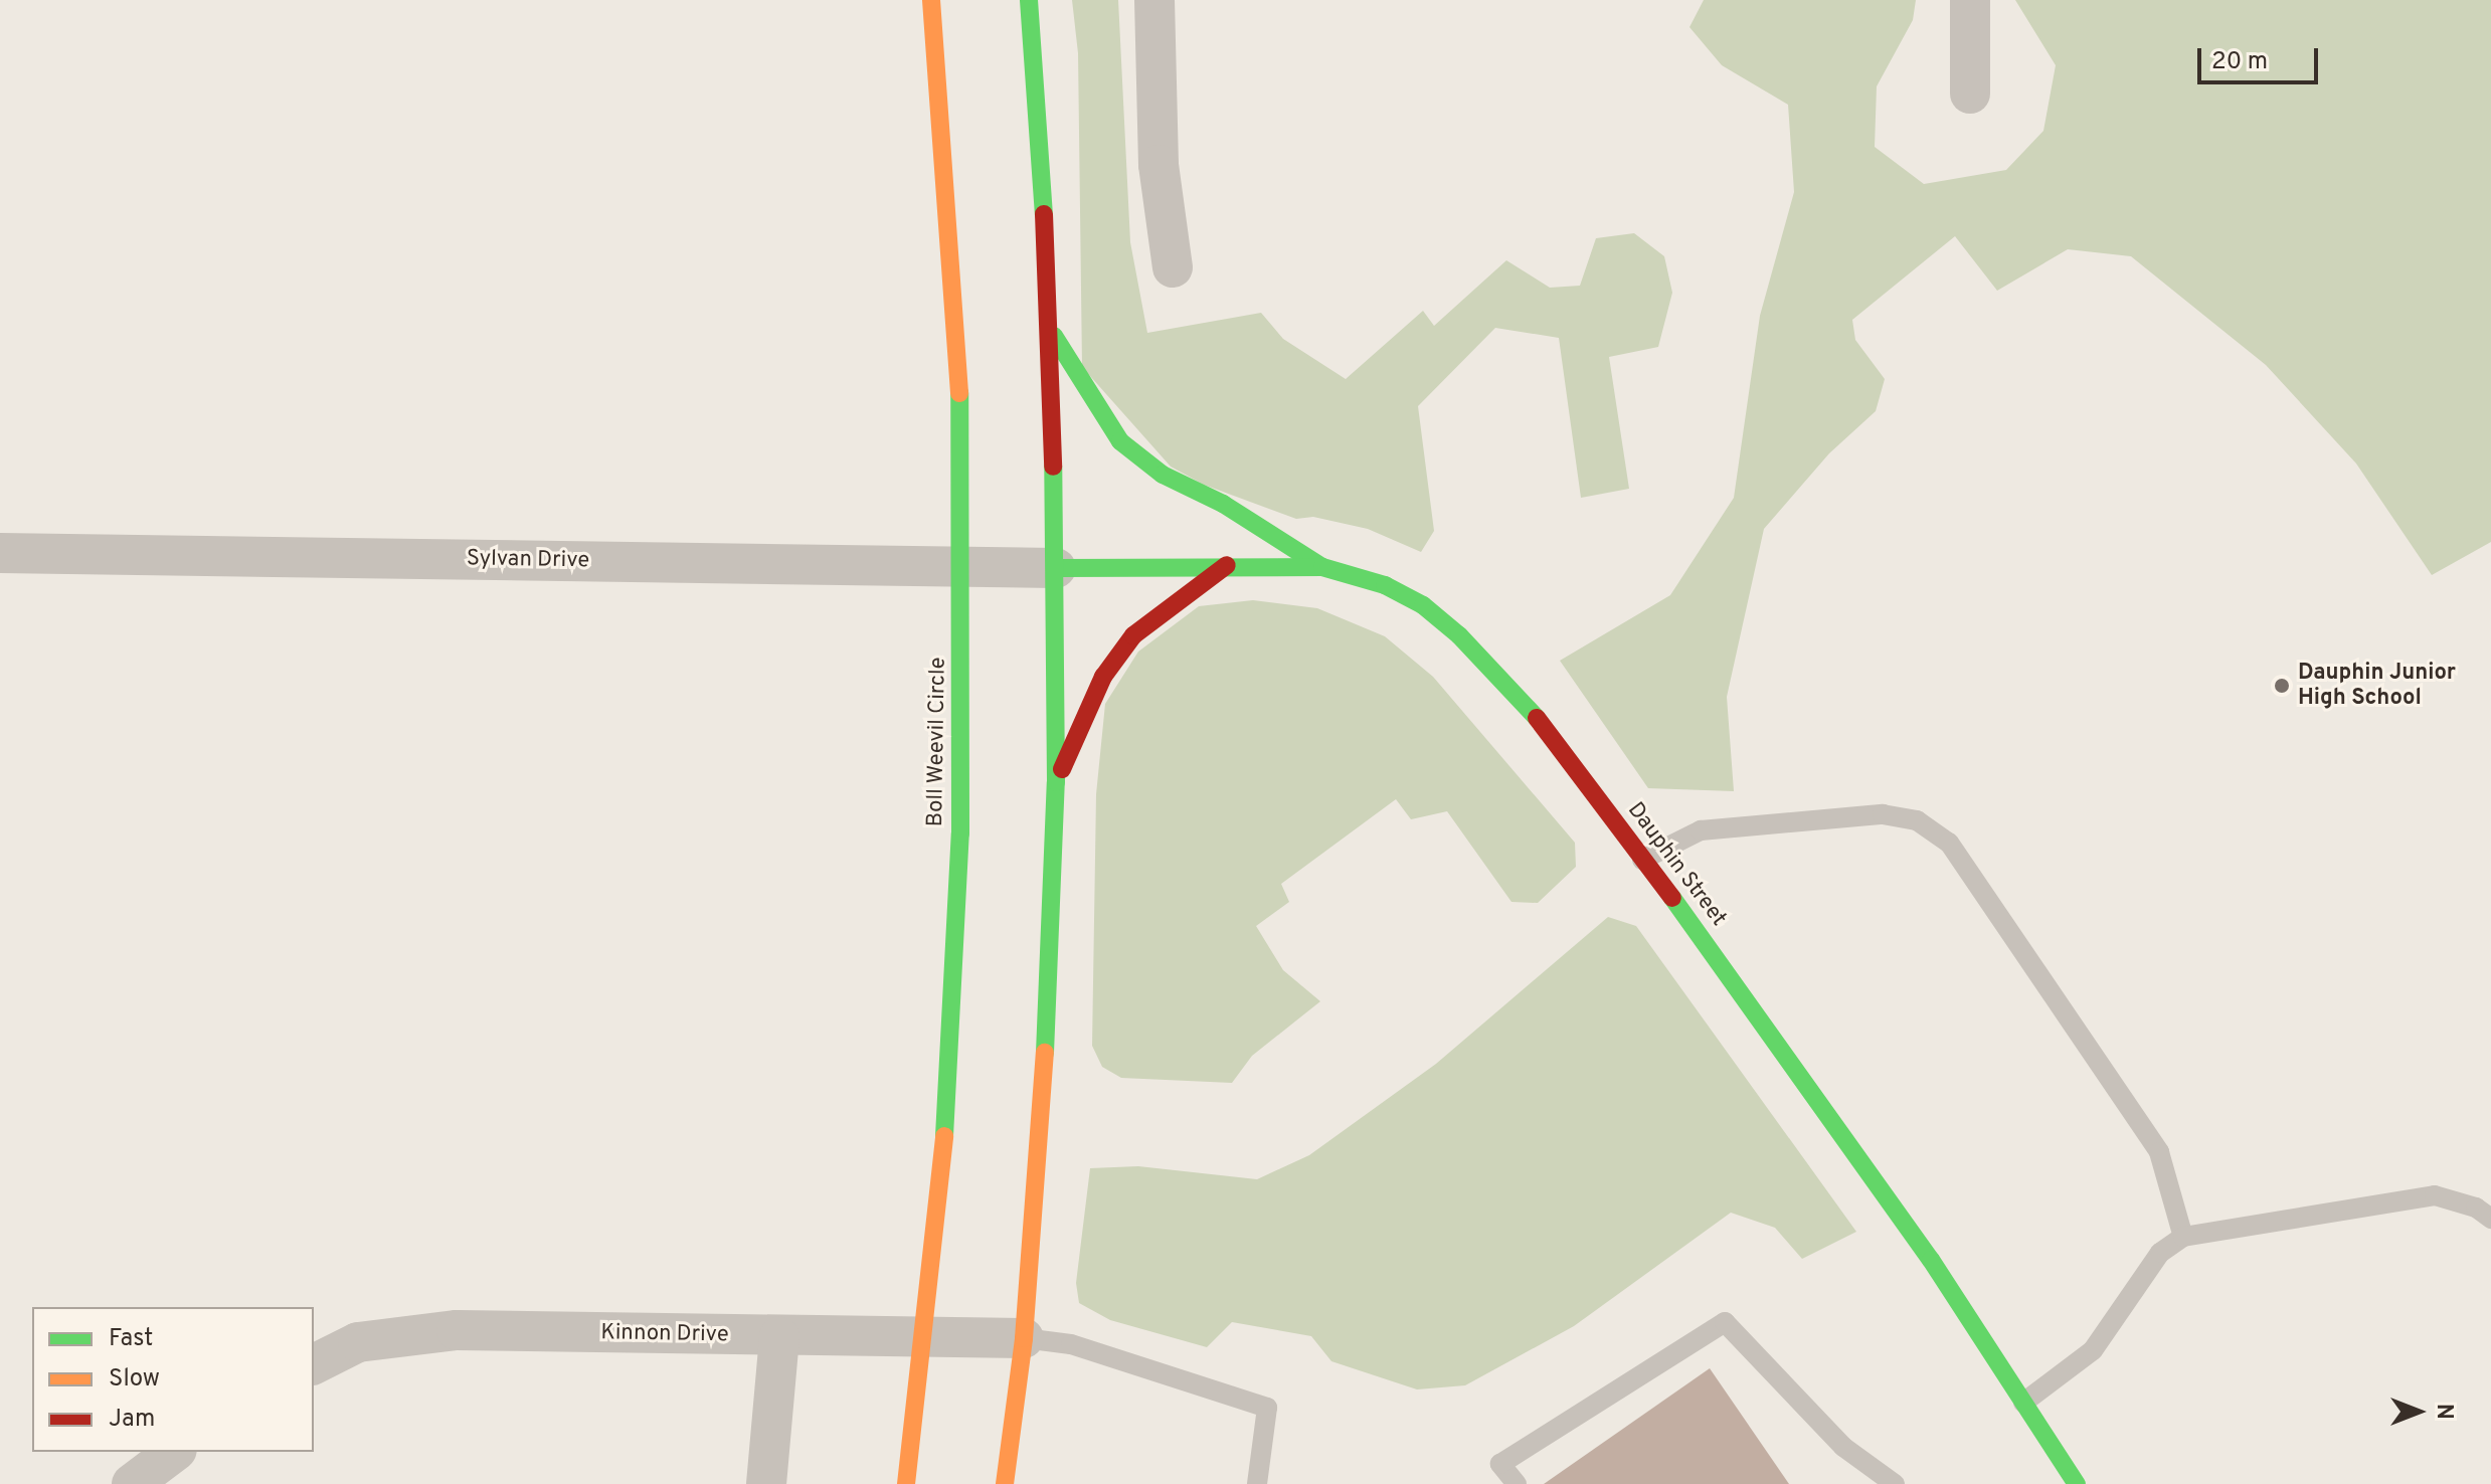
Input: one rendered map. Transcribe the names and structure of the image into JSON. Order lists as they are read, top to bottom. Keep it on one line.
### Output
{"streets":{"main road":["Boll Weevil Circle","Dauphin Street"],"street":["Sylvan Drive","Kinnon Drive"]},"crossings":[["Sylvan Drive","Boll Weevil Circle"],["Sylvan Drive","Dauphin Street"],["Boll Weevil Circle","Kinnon Drive"]],"places":["Dauphin Junior High School"],"legend":["Fast","Slow","Jam"],"scale_bar":"20 m","north":"right"}
